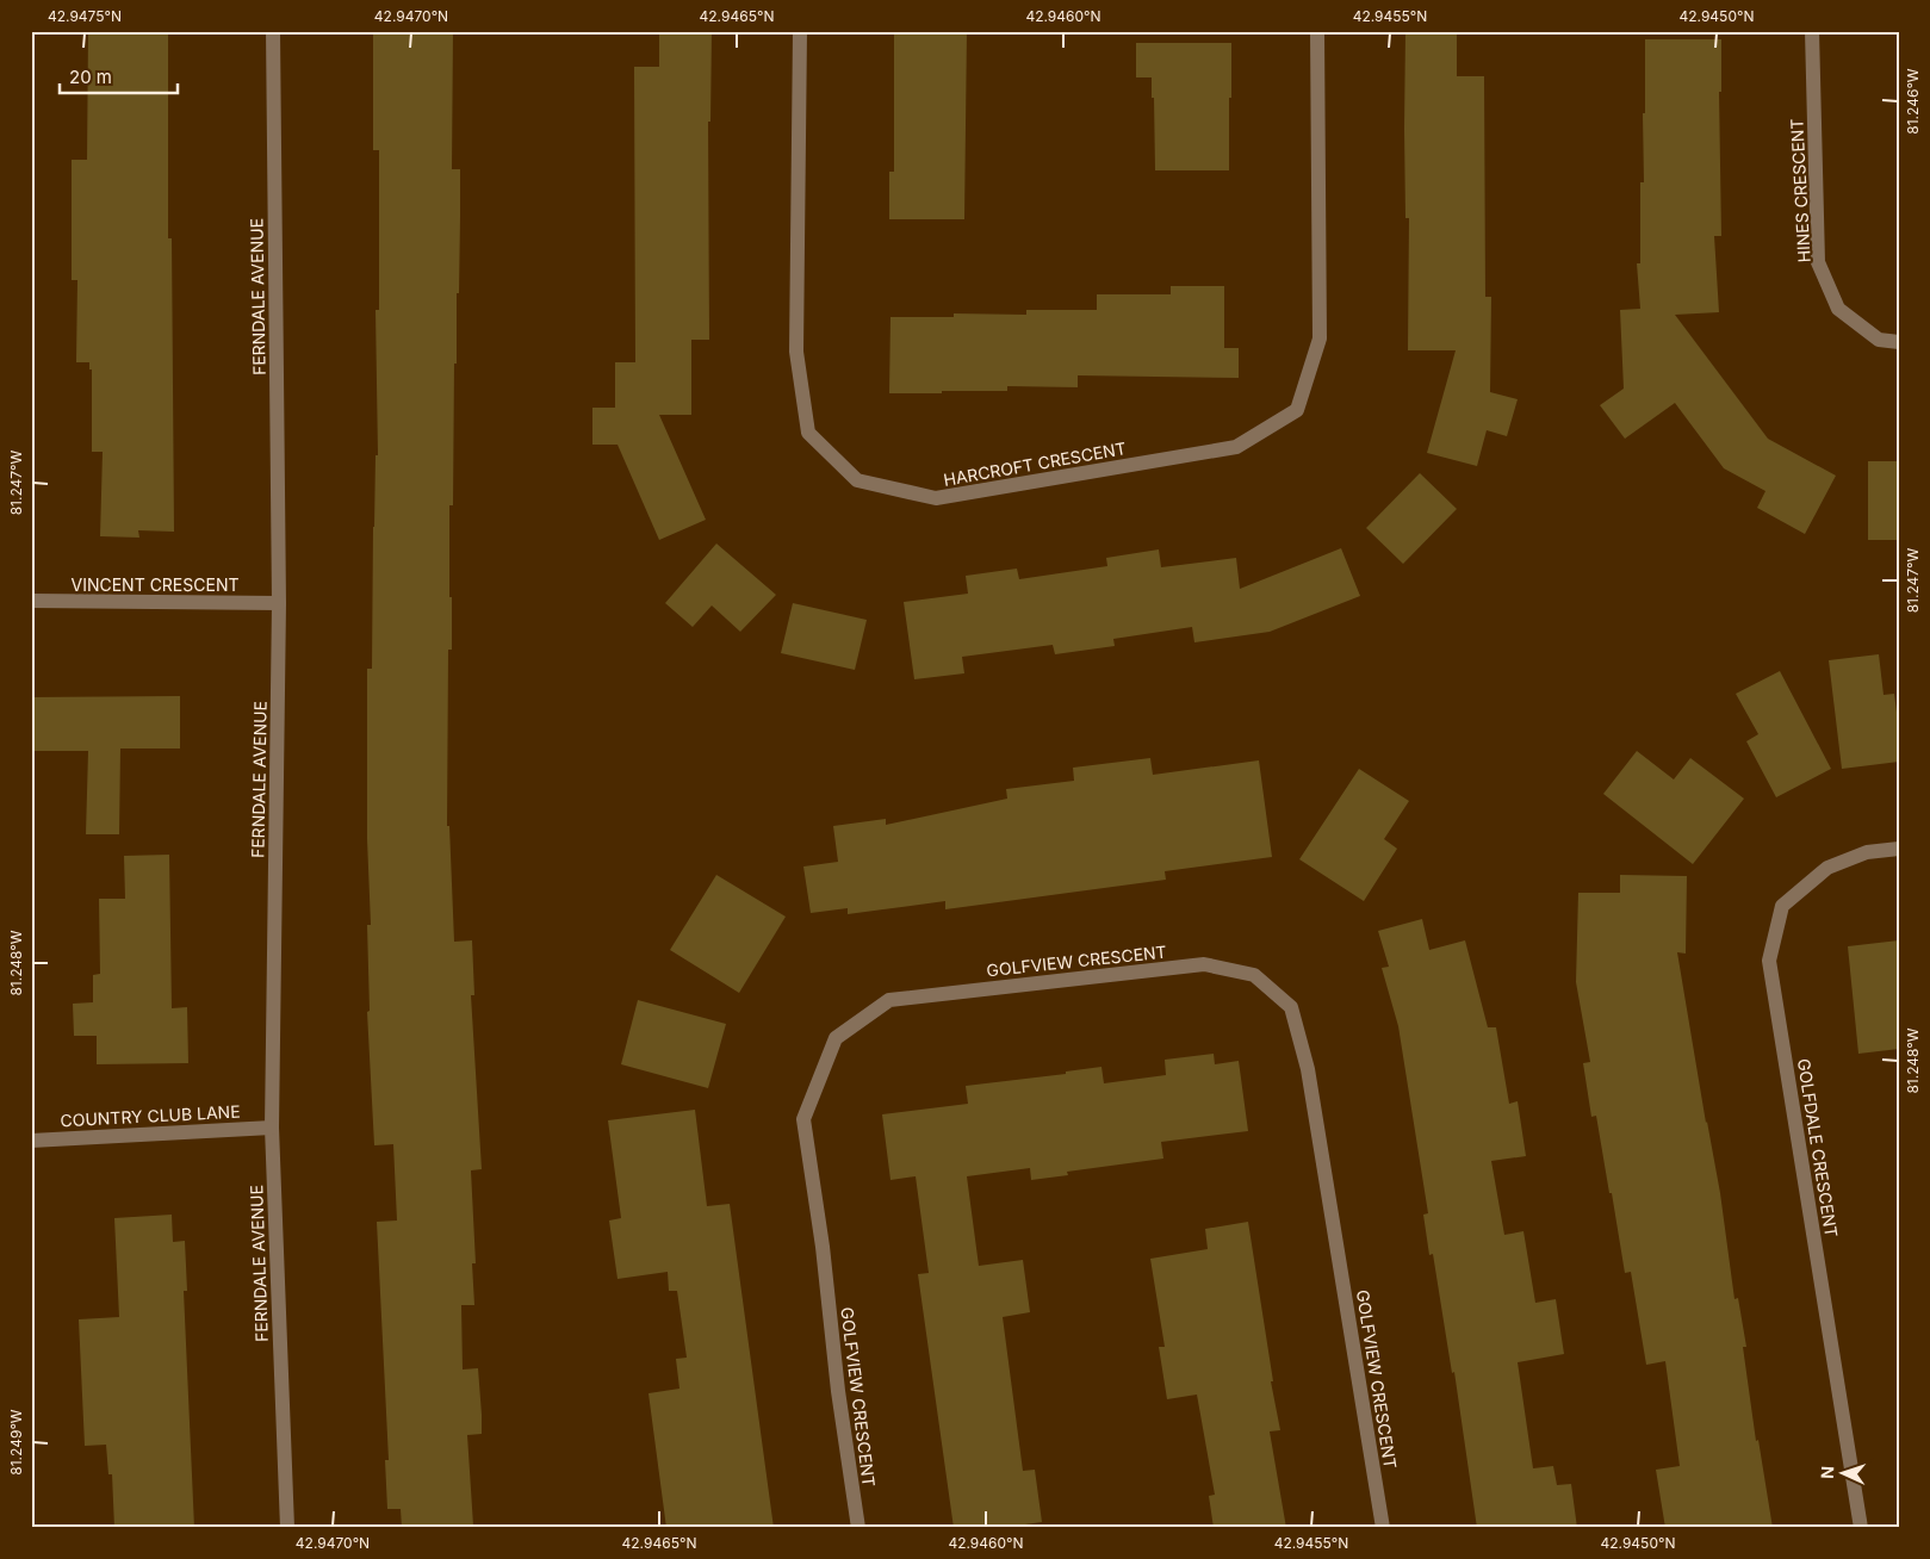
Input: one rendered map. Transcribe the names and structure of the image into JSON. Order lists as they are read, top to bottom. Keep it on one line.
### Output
{"streets":{"street":["HINES CRESCENT","FERNDALE AVENUE","HARCROFT CRESCENT","VINCENT CRESCENT","GOLFVIEW CRESCENT","COUNTRY CLUB LANE","GOLFDALE CRESCENT"]},"crossings":[["FERNDALE AVENUE","VINCENT CRESCENT"],["FERNDALE AVENUE","COUNTRY CLUB LANE"]],"scale_bar":"20 m","north":"left","coordinates":["42.9475°N","42.9470°N","42.9465°N","42.9460°N","42.9455°N","42.9450°N","81.246°W","81.247°W","81.248°W","81.249°W"]}
